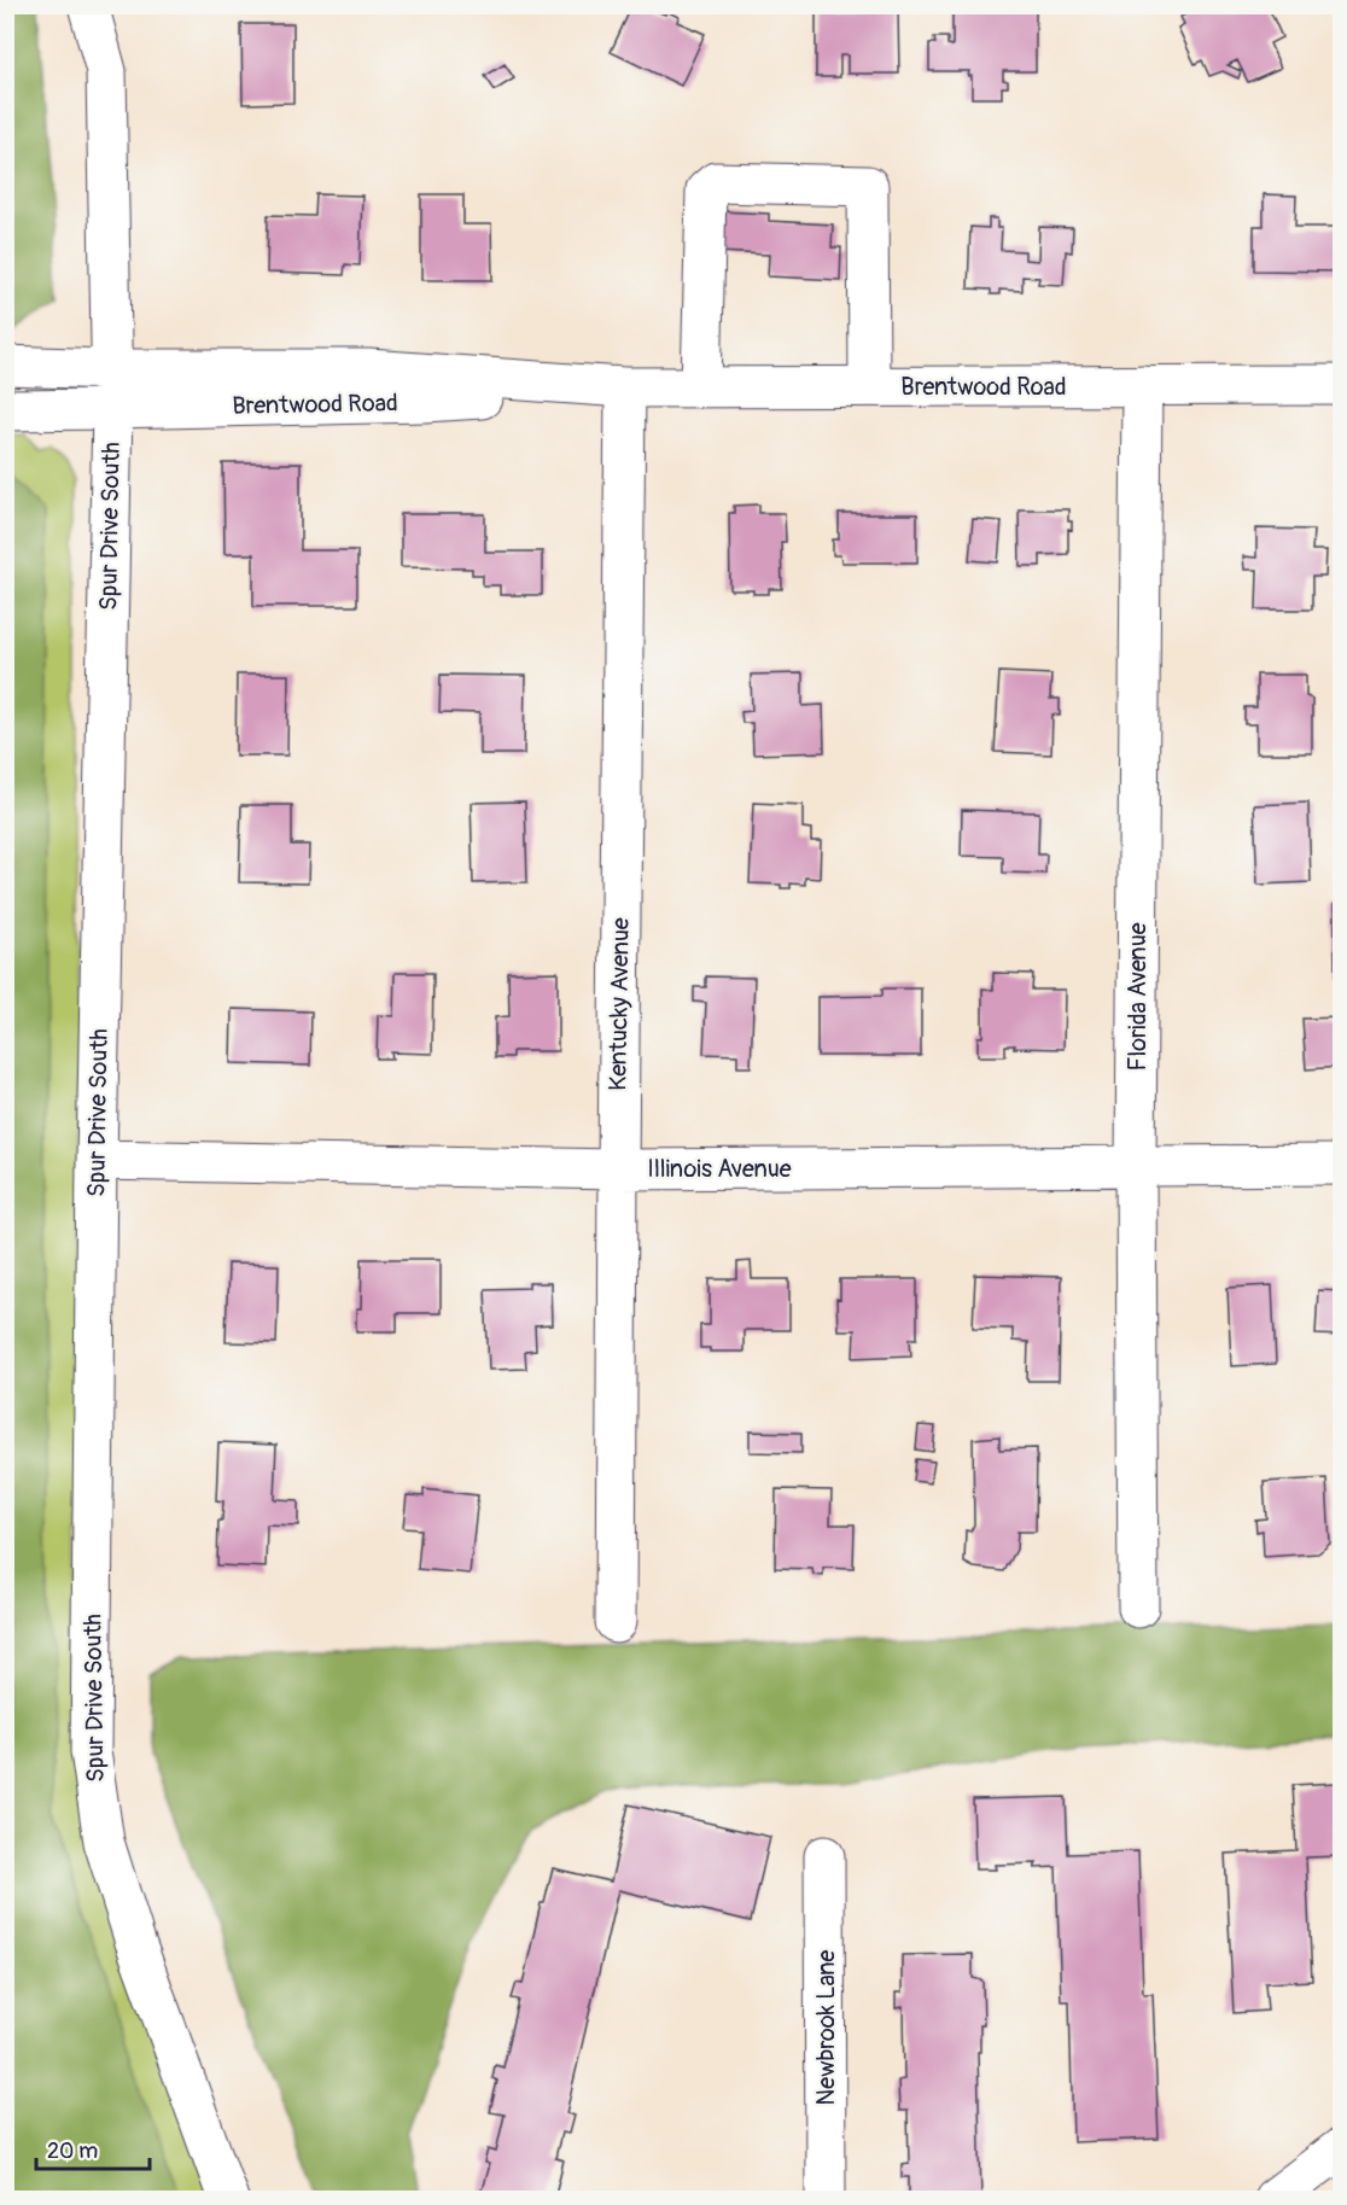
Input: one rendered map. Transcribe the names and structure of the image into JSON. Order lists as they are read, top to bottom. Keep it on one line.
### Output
{"streets":{"street":["Brentwood Road","Spur Drive South","Florida Avenue","Kentucky Avenue","Illinois Avenue","Newbrook Lane"]},"crossings":[["Brentwood Road","Spur Drive South"],["Brentwood Road","Florida Avenue"],["Brentwood Road","Kentucky Avenue"],["Spur Drive South","Illinois Avenue"],["Florida Avenue","Illinois Avenue"],["Kentucky Avenue","Illinois Avenue"]],"scale_bar":"20 m"}
